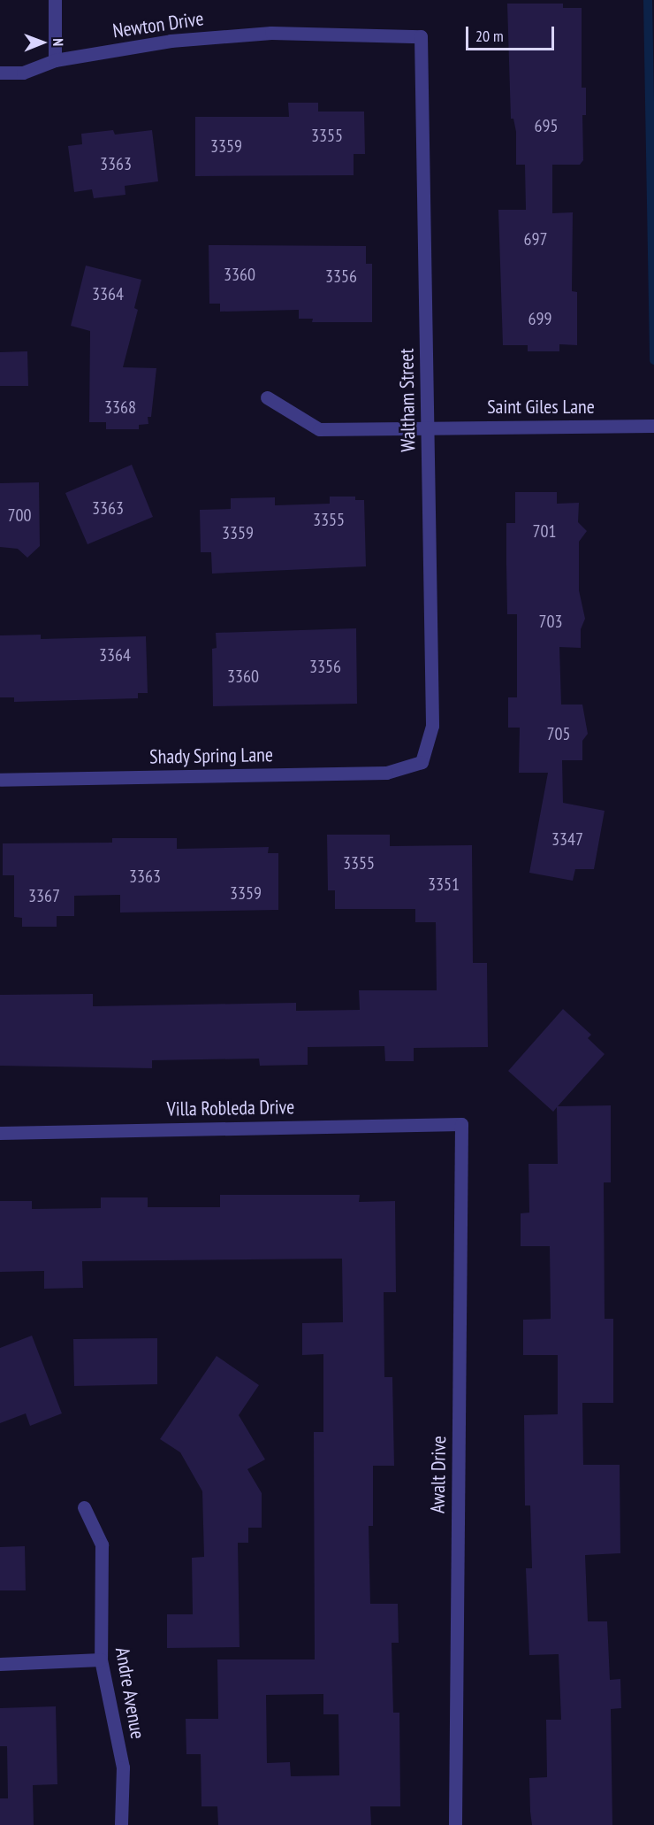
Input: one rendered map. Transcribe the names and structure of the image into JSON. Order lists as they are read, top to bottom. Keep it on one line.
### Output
{"streets":{"street":["Newton Drive","Waltham Street","Saint Giles Lane","Shady Spring Lane","Villa Robleda Drive","Awalt Drive","Andre Avenue"]},"crossings":[["Newton Drive","Waltham Street"],["Waltham Street","Saint Giles Lane"],["Waltham Street","Shady Spring Lane"],["Villa Robleda Drive","Awalt Drive"]],"house_numbers":["695","3355","3359","3363","697","3360","3356","3364","699","3368","3363","700","3355","701","3359","703","3364","3356","3360","705","3347","3355","3363","3351","3359","3367"],"scale_bar":"20 m","north":"right"}
